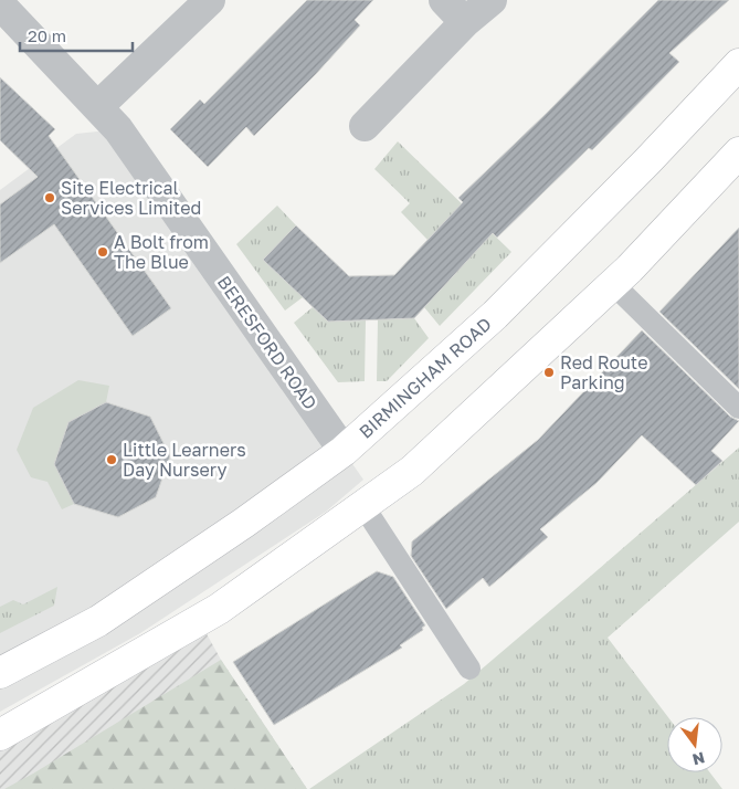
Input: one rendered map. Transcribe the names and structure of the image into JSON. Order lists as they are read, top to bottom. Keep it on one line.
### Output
{"streets":{"main road":["BIRMINGHAM ROAD"],"street":["BERESFORD ROAD"]},"crossings":[["BERESFORD ROAD","BIRMINGHAM ROAD"]],"places":["Site Electrical Services Limited","A Bolt from The Blue","Red Route Parking","Little Learners Day Nursery"],"scale_bar":"20 m","north":"bottom"}
